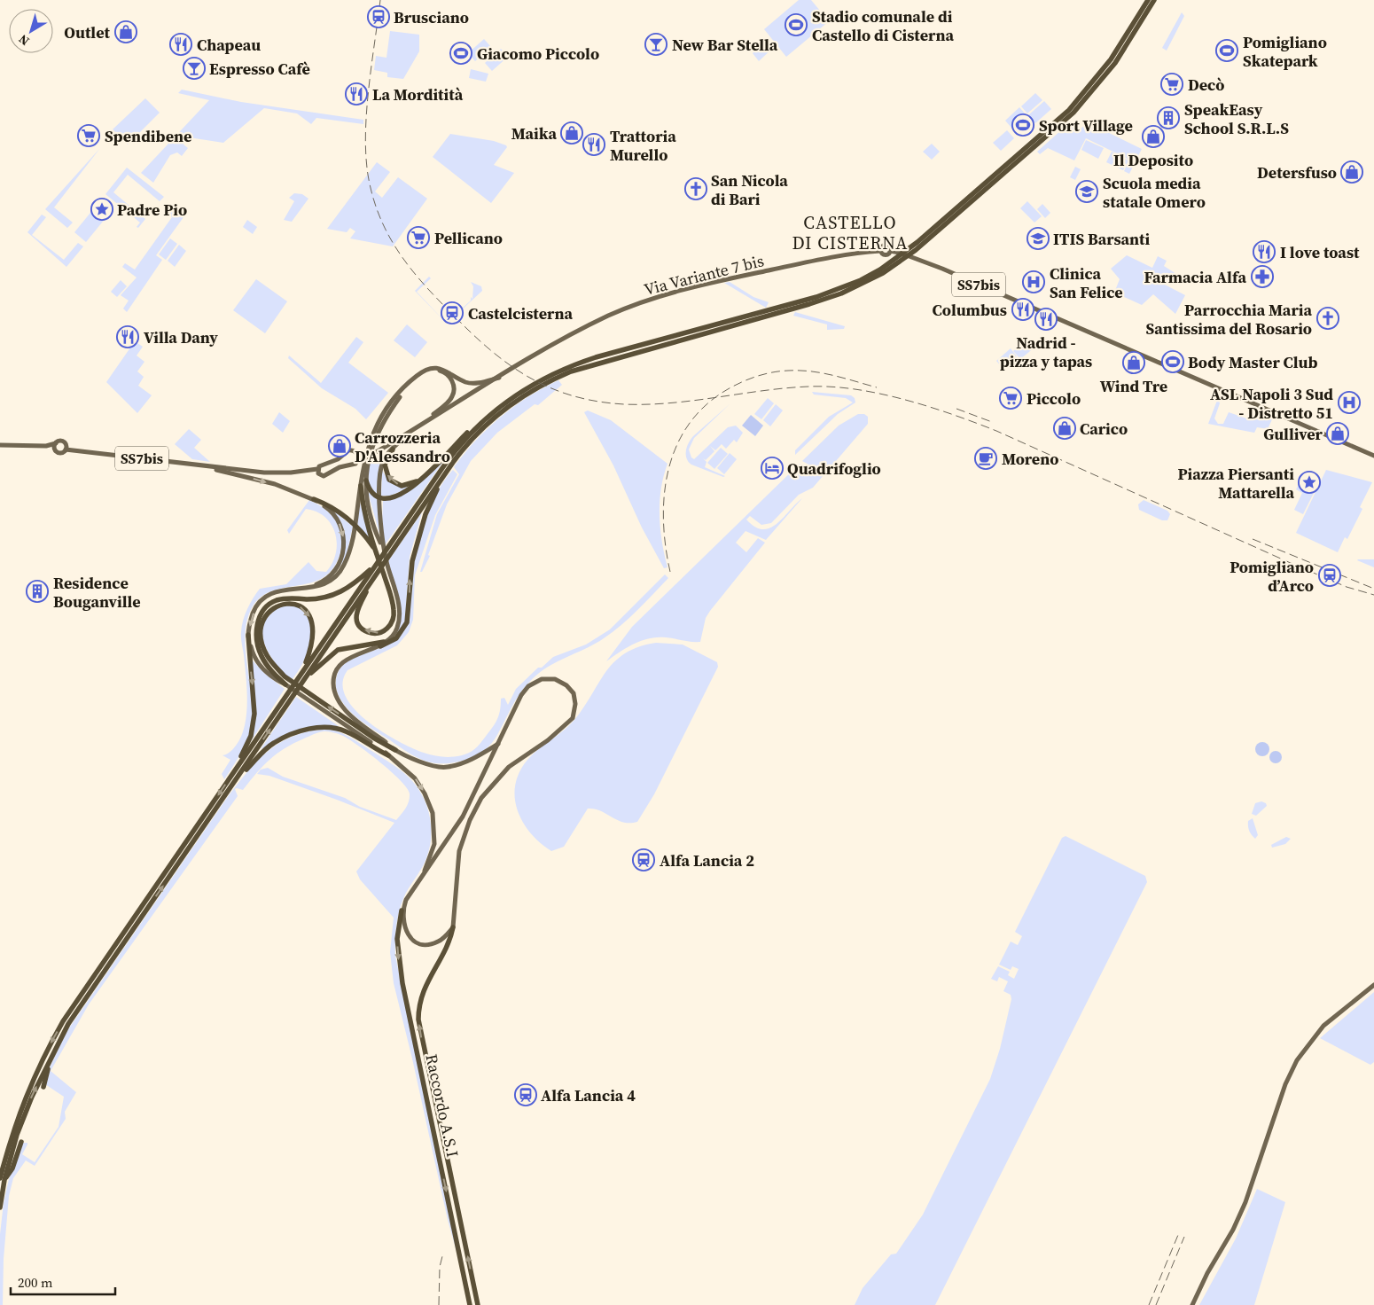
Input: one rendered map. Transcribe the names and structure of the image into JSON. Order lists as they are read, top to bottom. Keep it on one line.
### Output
{"streets":{"highway":["Raccordo A.S.I"],"main road":["Via Variante 7 bis","SS7bis"]},"crossings":[["Via Variante 7 bis","SS7bis"]],"districts":["CASTELLO DI CISTERNA"],"places":{"station":["Brusciano","Castelcisterna","Pomigliano d’Arco","Alfa Lancia 2","Alfa Lancia 4"],"sports":["Stadio comunale di Castello di Cisterna","Pomigliano Skatepark","Giacomo Piccolo","Sport Village","Body Master Club"],"shop":["Outlet","Maika","Il Deposito","Detersfuso","Wind Tre","Carico","Gulliver","Carrozzeria D'Alessandro"],"restaurant":["Chapeau","La Morditità","Trattoria Murello","I love toast","Columbus","Nadrid - pizza y tapas","Villa Dany"],"bar":["New Bar Stella","Espresso Cafè"],"supermarket":["Decò","Spendibene","Pellicano","Piccolo"],"building":["SpeakEasy School S.R.L.S","Residence Bouganville"],"church":["San Nicola di Bari","Parrocchia Maria Santissima del Rosario"],"school or university":["Scuola media statale Omero","ITIS Barsanti"],"place":["Padre Pio","Piazza Piersanti Mattarella"],"pharmacy":["Farmacia Alfa"],"hospital":["Clinica San Felice","ASL Napoli 3 Sud - Distretto 51"],"cafe":["Moreno"],"hotel":["Quadrifoglio"]},"scale_bar":"200 m","north":"bottom left"}
